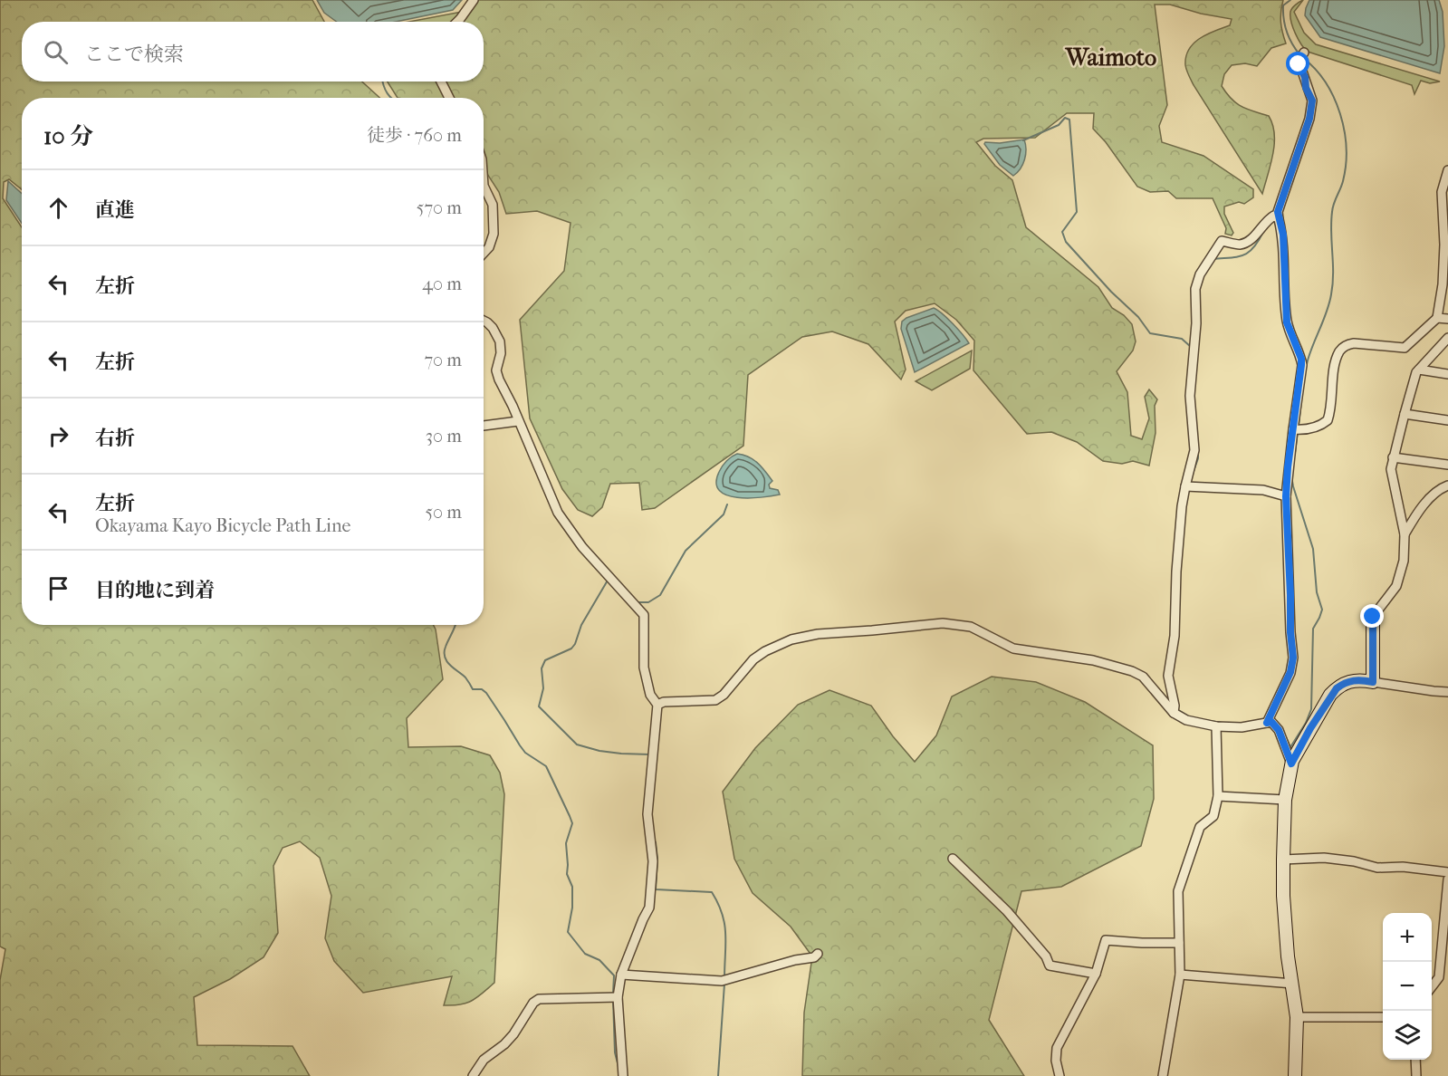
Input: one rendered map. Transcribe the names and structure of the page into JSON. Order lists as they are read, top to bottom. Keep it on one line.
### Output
{"districts":["Waimoto"],"page":{"search":"ここで検索","heading":["10 分","徒歩 · 760 m"],"list":[["直進","570 m"],["左折","40 m"],["左折","70 m"],["右折","30 m"],["左折","Okayama Kayo Bicycle Path Line","50 m"],"目的地に到着"],"map_buttons":["+","−"]}}
